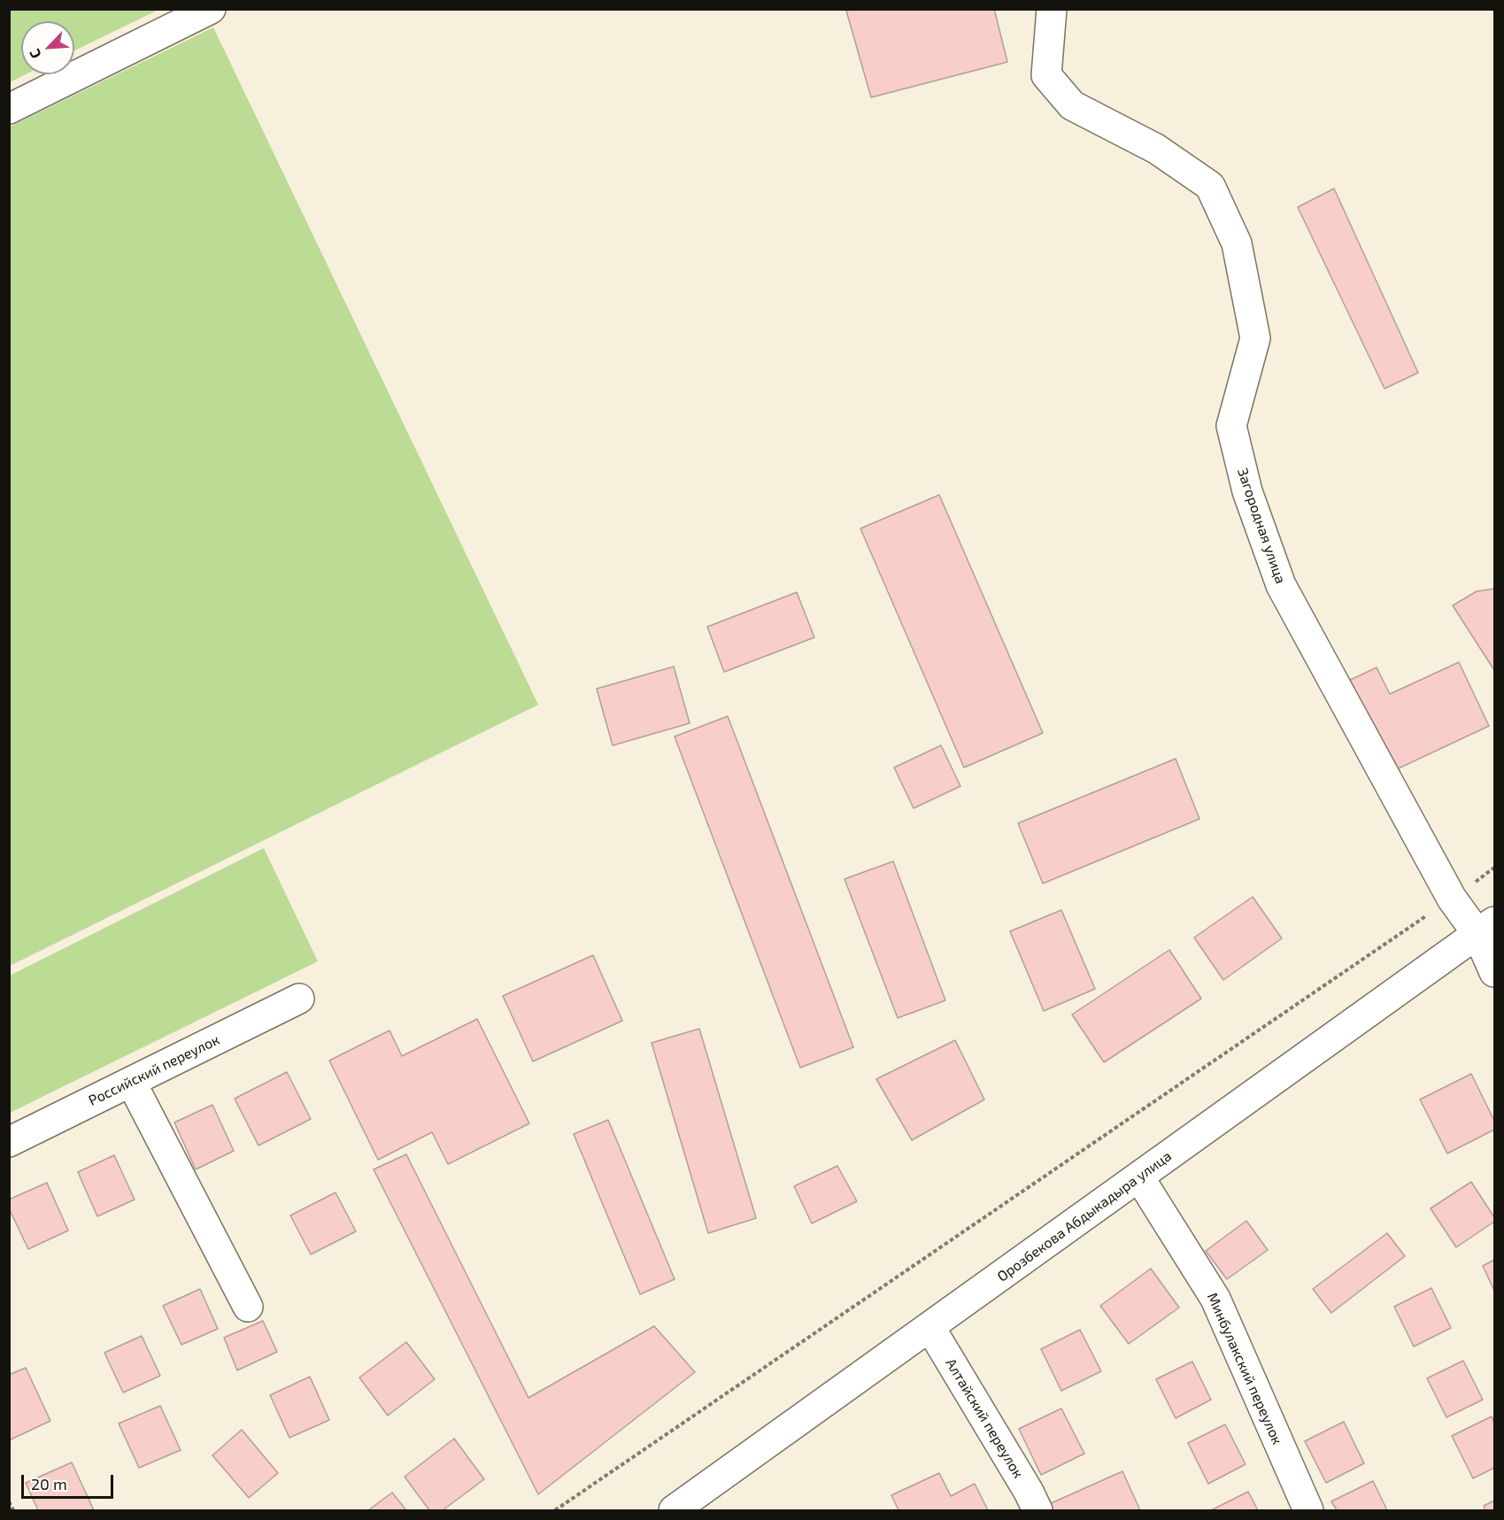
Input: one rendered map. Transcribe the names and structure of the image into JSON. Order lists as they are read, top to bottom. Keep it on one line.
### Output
{"streets":{"street":["Загородная улица","Российский переулок","Орозбекова Абдыкадыра улица","Минбулакский переулок","Алтайский переулок"]},"crossings":[["Загородная улица","Орозбекова Абдыкадыра улица"],["Орозбекова Абдыкадыра улица","Минбулакский переулок"],["Орозбекова Абдыкадыра улица","Алтайский переулок"]],"scale_bar":"20 m","north":"bottom left"}
